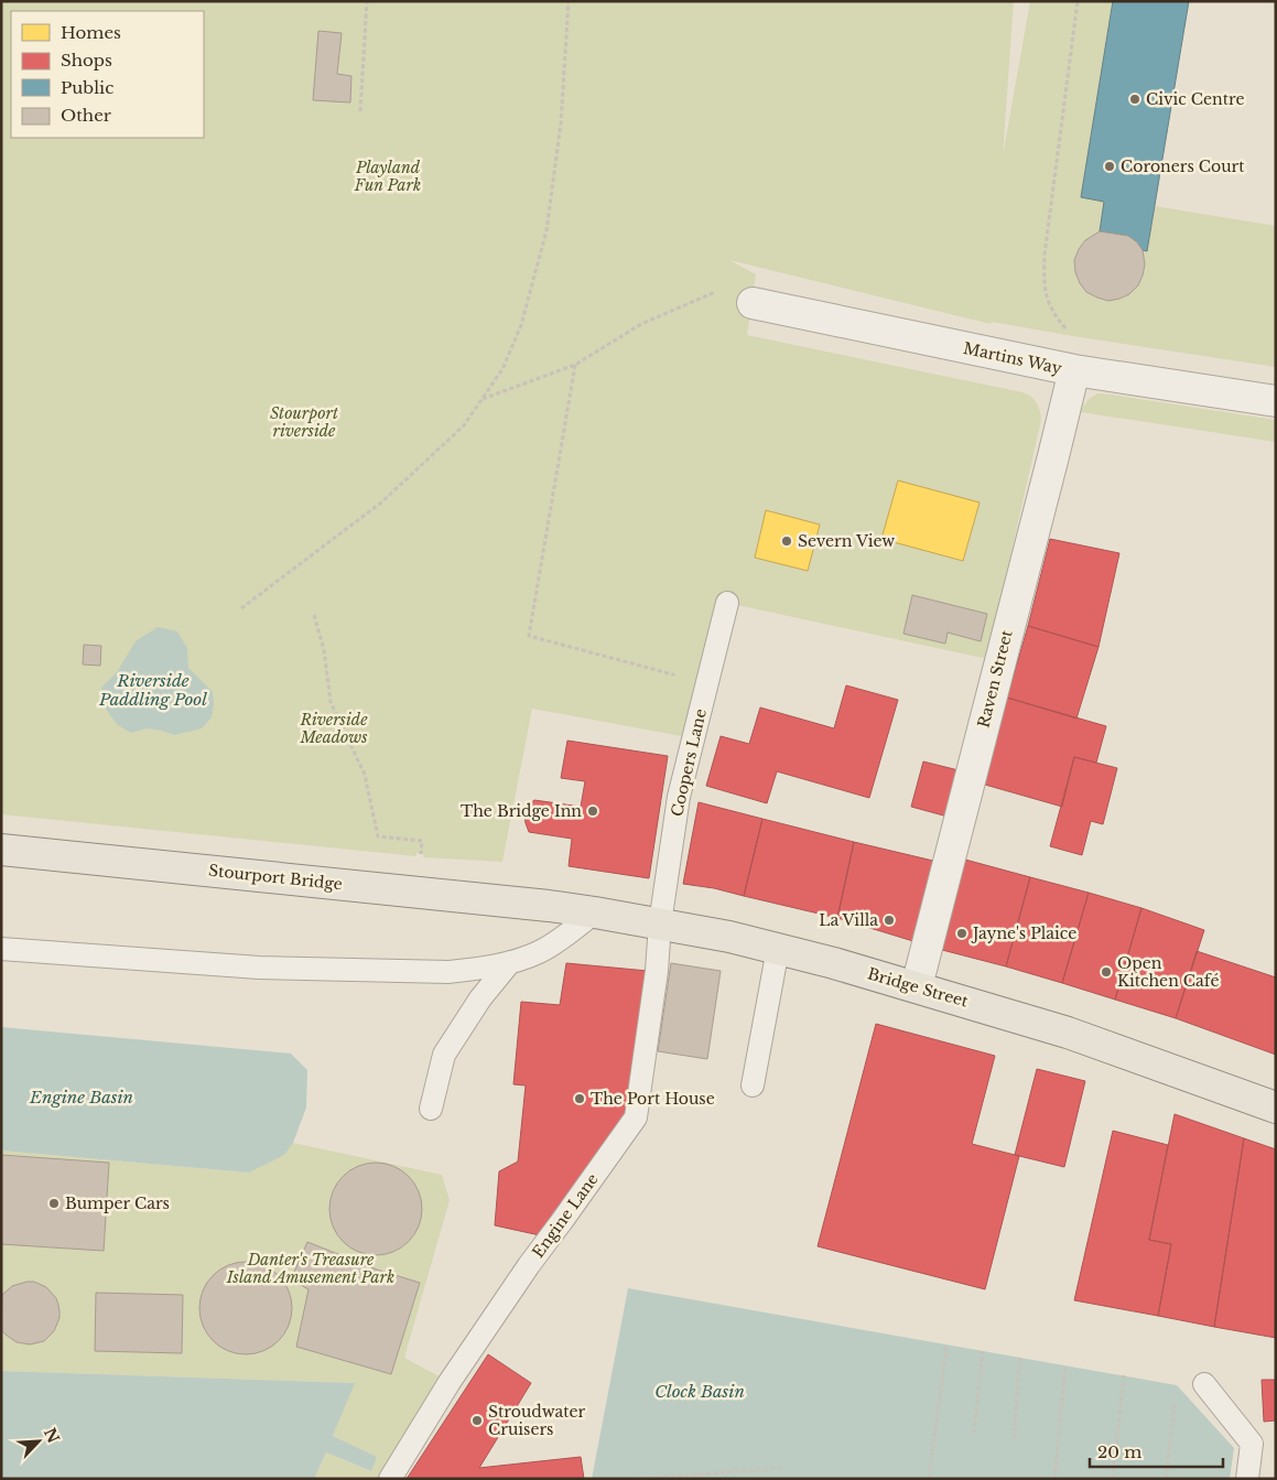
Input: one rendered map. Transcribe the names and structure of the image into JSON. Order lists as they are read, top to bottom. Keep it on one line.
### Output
{"streets":{"main road":["Stourport Bridge","Bridge Street"],"street":["Martins Way","Raven Street"],"lane":["Coopers Lane","Engine Lane"]},"crossings":[["Martins Way","Raven Street"],["Raven Street","Bridge Street"],["Coopers Lane","Bridge Street"],["Coopers Lane","Engine Lane"],["Stourport Bridge","Bridge Street"],["Bridge Street","Engine Lane"]],"water":["Riverside Paddling Pool","Engine Basin","Clock Basin"],"parks":["Playland Fun Park","Stourport riverside","Riverside Meadows","Danter's Treasure Island Amusement Park"],"places":["Civic Centre","Coroners Court","Severn View","The Bridge Inn","La Villa","Jayne's Plaice","Open Kitchen Café","The Port House","Bumper Cars","Stroudwater Cruisers"],"legend":["Homes","Shops","Public","Other"],"scale_bar":"20 m","north":"top right"}
